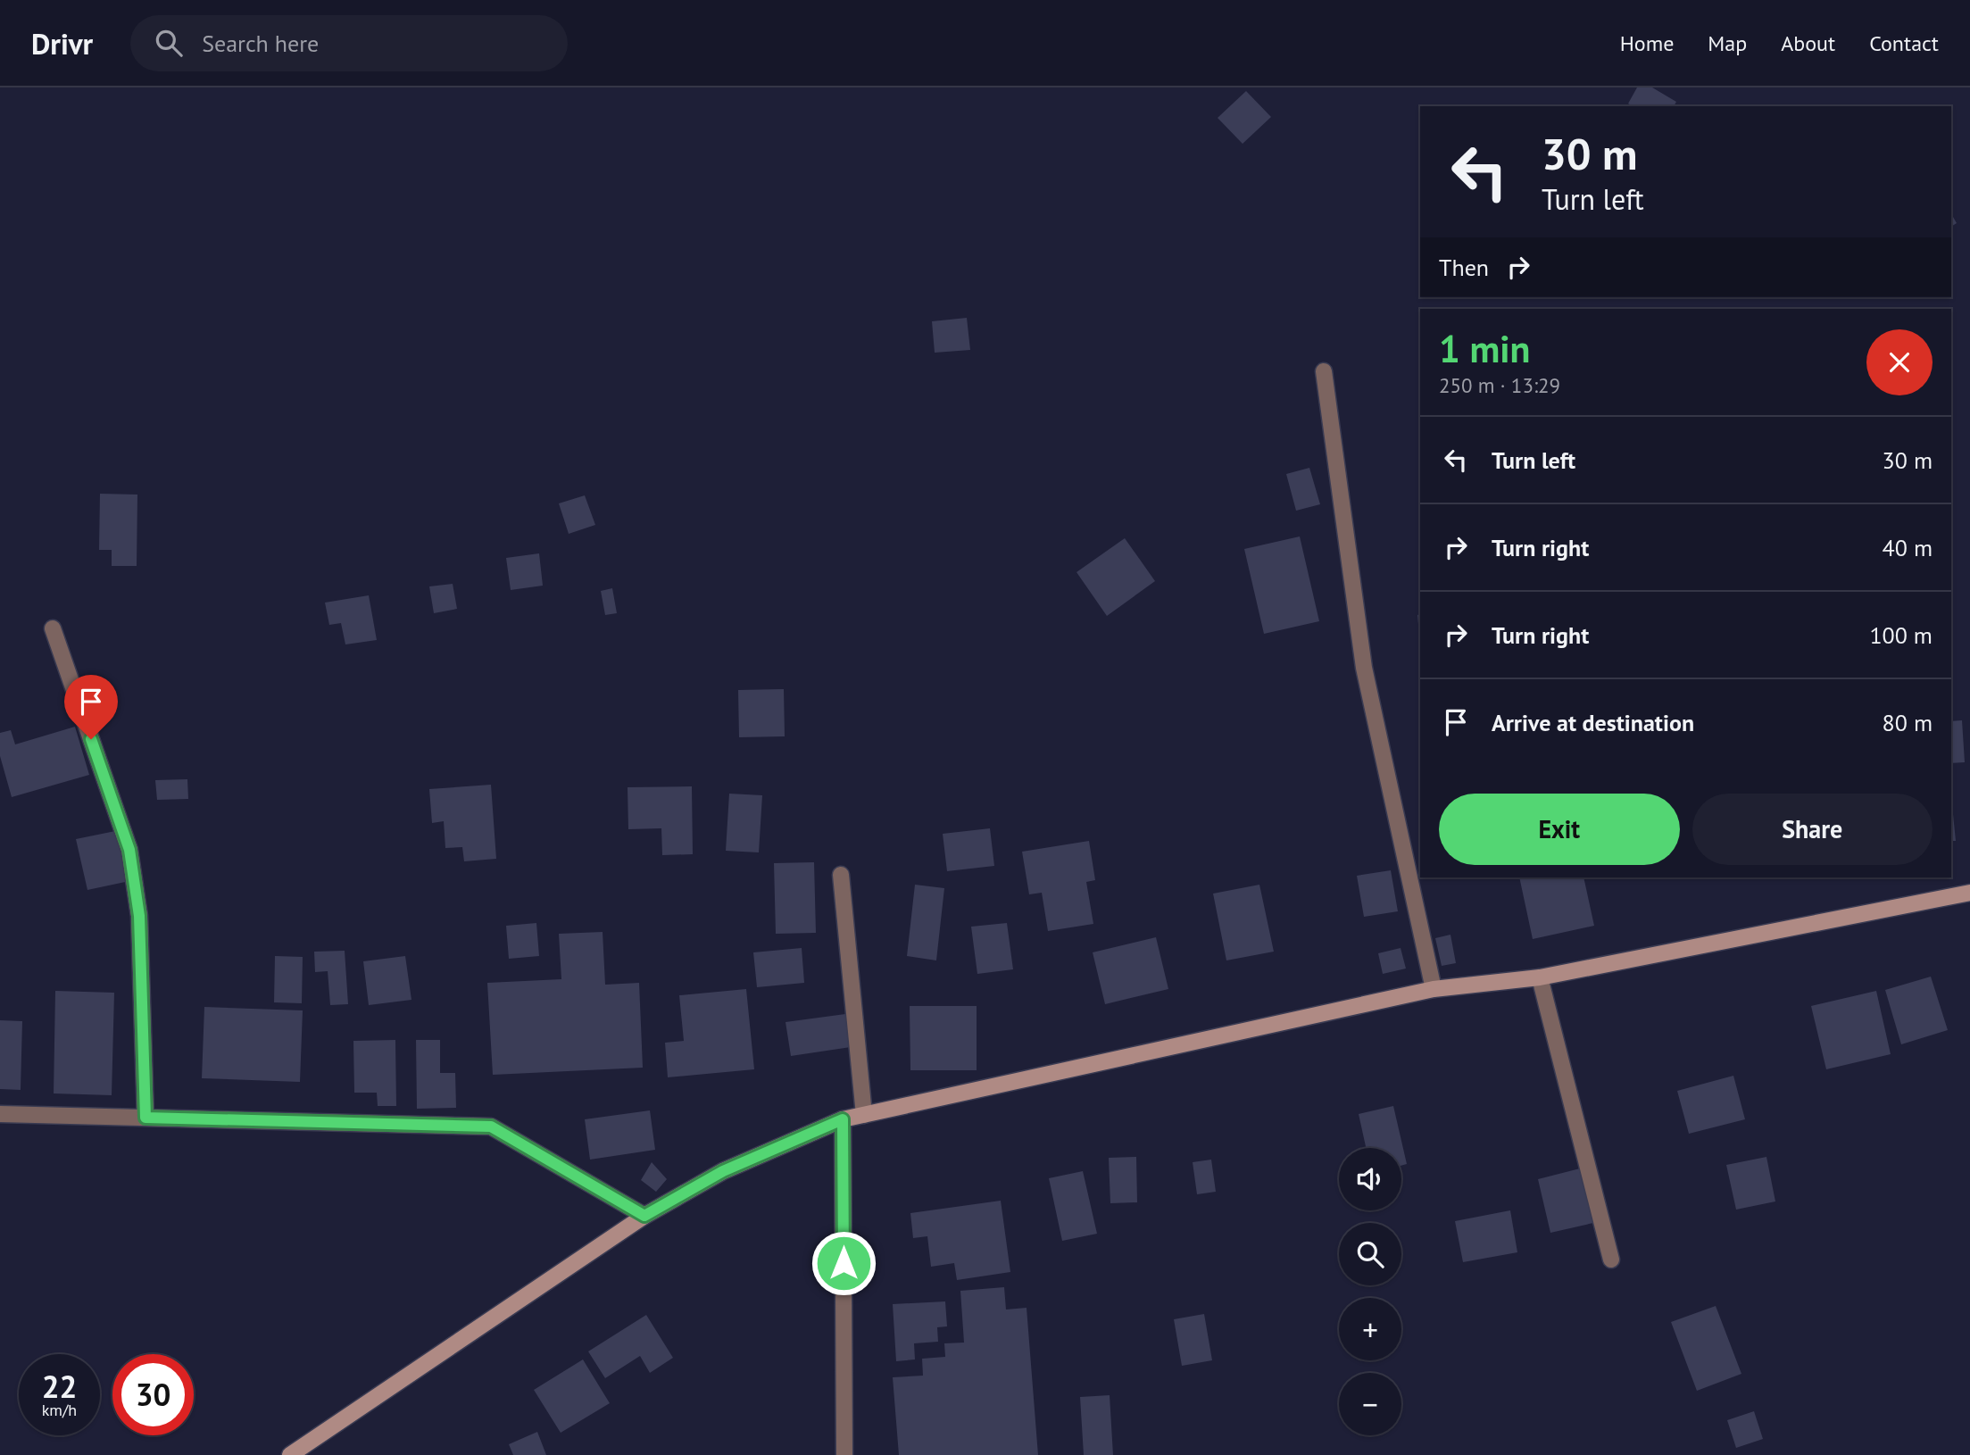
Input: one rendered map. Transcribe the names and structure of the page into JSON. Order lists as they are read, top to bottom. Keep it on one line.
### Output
{"page":{"header":"Drivr","search":"Search here","nav":["Home","Map","About","Contact"],"turn":["30 m","Turn left"],"then":"Then","heading":["1 min","250 m · 13:29"],"list":[{"name":"Turn left","value":"30 m"},{"name":"Turn right","value":"40 m"},{"name":"Turn right","value":"100 m"},{"name":"Arrive at destination","value":"80 m"}],"buttons":["Exit","Share"],"map_buttons":["+","−"],"speed":"22 km/h","limit":"30"}}
